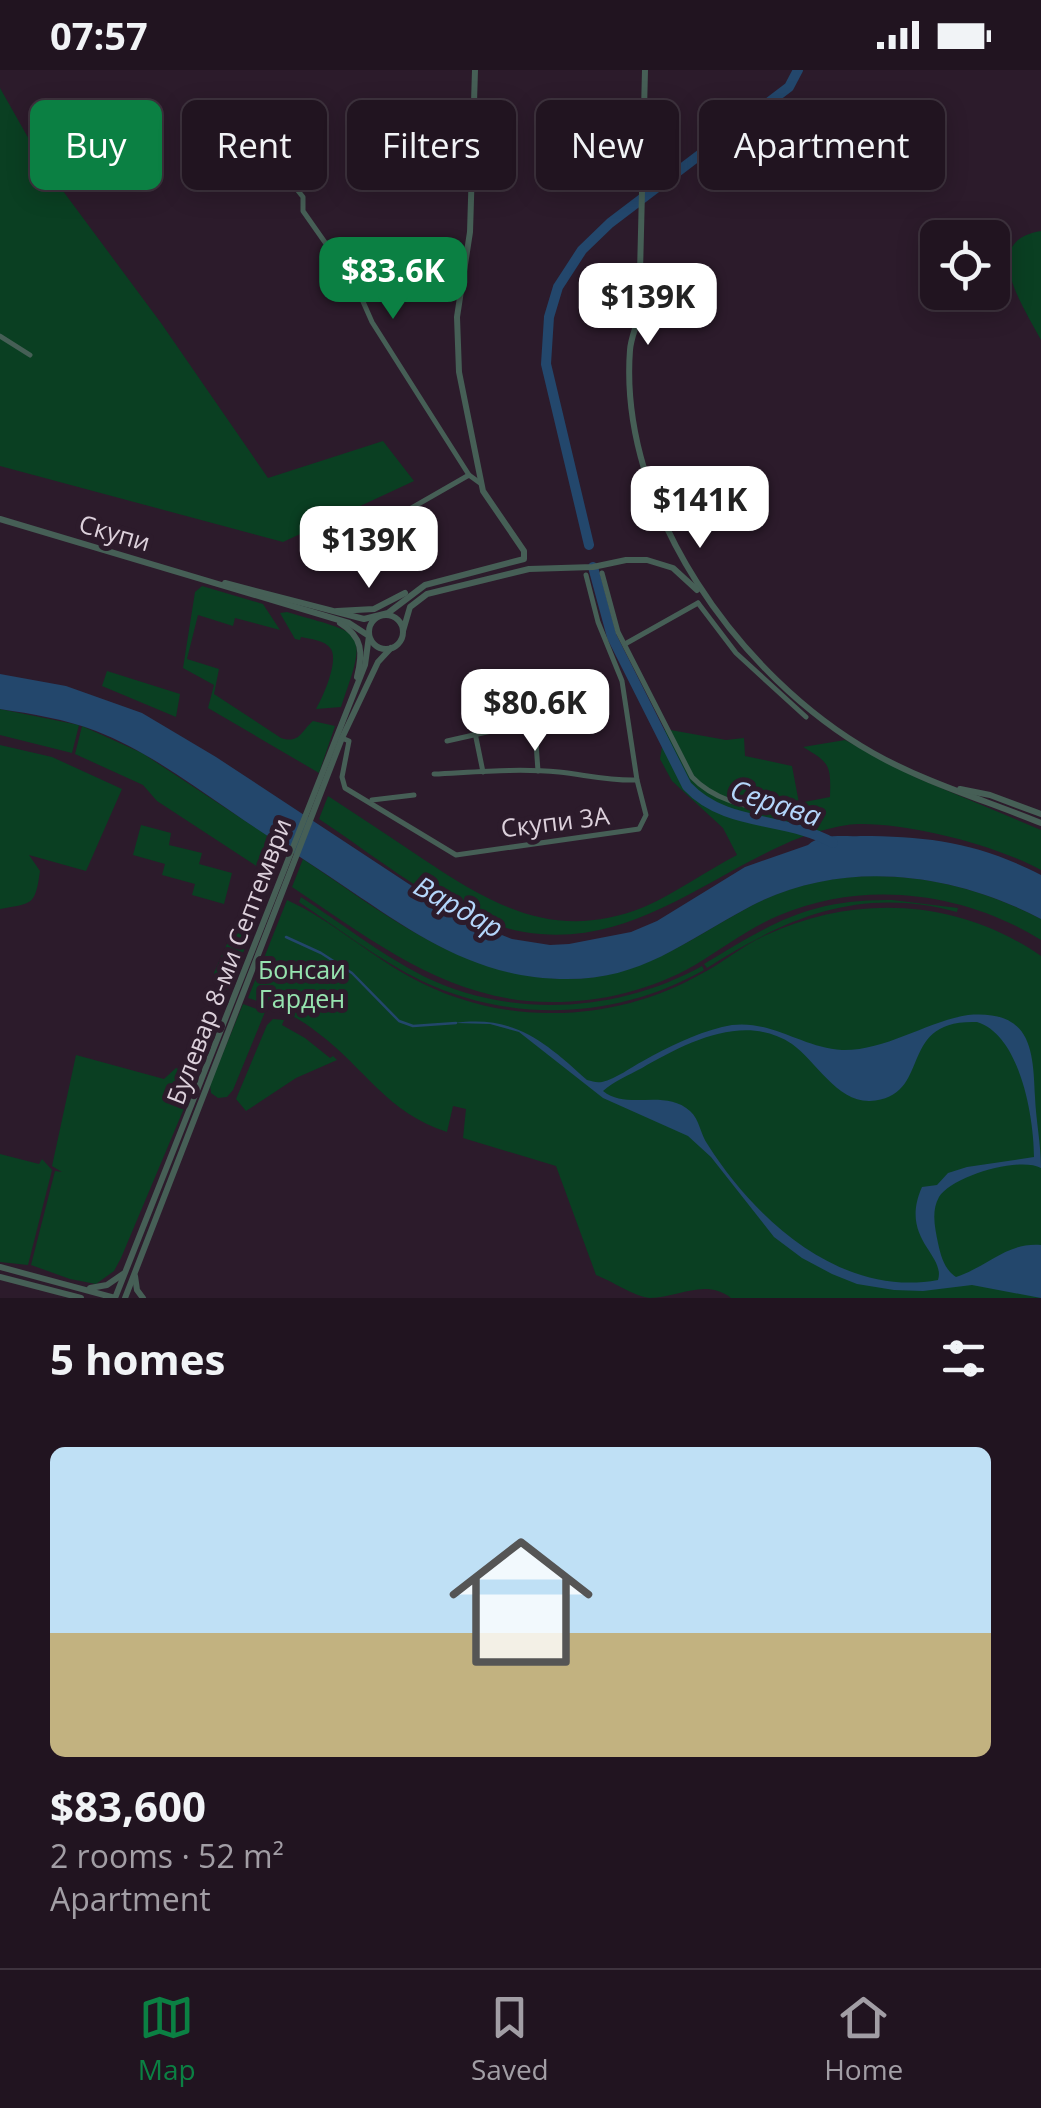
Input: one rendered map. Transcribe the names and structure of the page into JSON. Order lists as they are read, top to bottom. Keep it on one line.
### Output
{"streets":{"street":["Скупи","Скупи 3А","Булевар 8-ми Септември"]},"crossings":[["Скупи","Булевар 8-ми Септември"],["Скупи 3А","Булевар 8-ми Септември"]],"water":["Серава","Вардар"],"parks":["Бонсаи Гарден"],"page":{"status":"07:57","chip":["Buy","Rent","Filters","New","Apartment"],"price":["$83.6K","$139K","$141K","$139K","$80.6K"],"heading":"5 homes","list":[{"name":"$83,600","note":"2 rooms · 52 m² · Apartment"}],"tabs":["Map","Saved","Home"]}}
